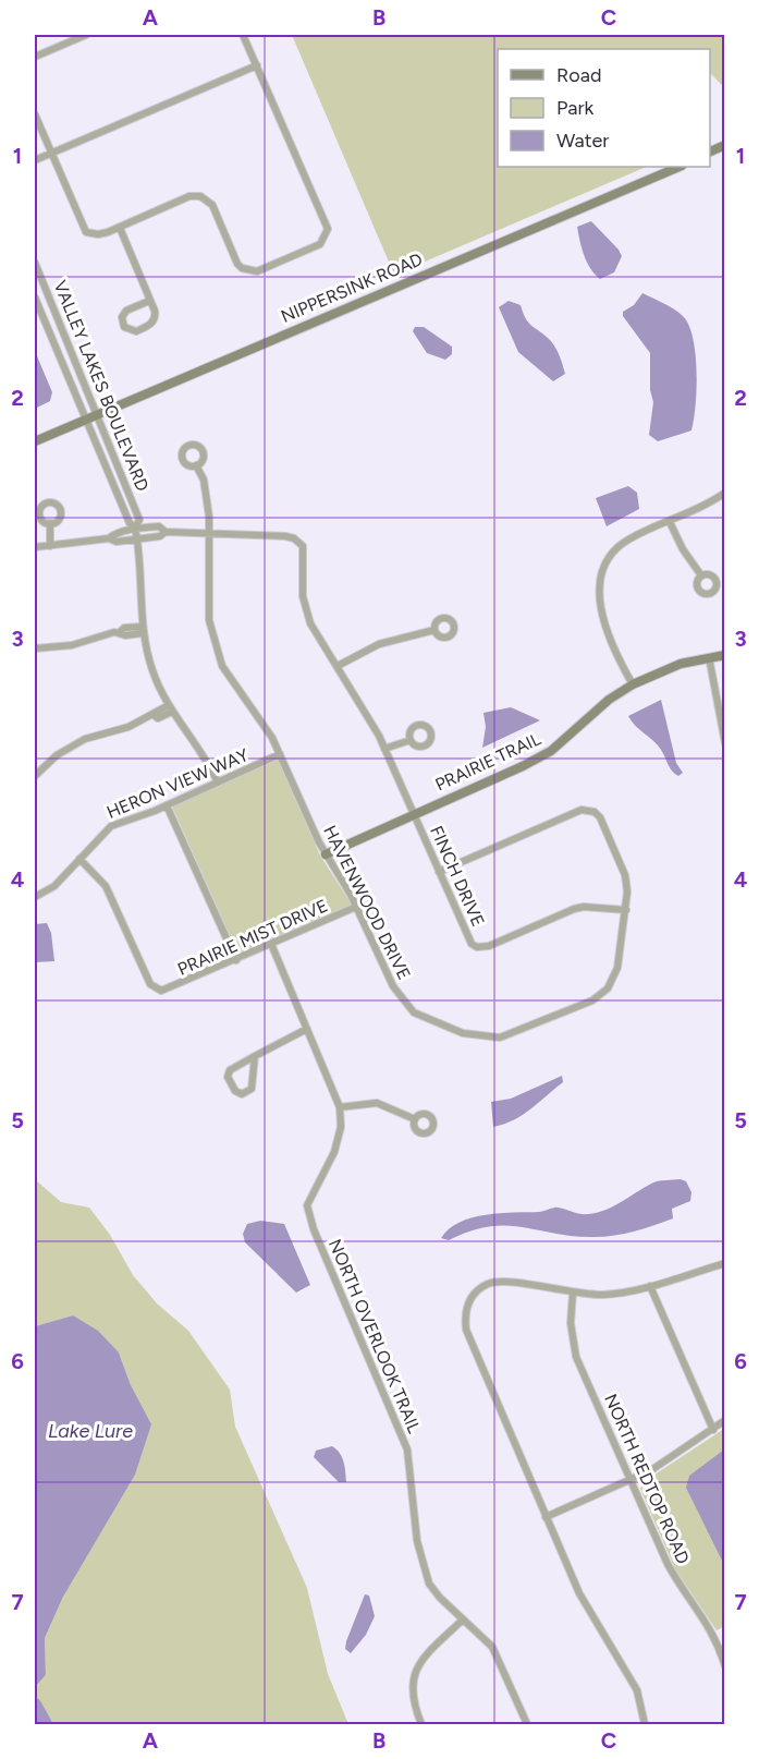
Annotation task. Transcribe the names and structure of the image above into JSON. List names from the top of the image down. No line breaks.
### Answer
{"streets":{"street":["NIPPERSINK ROAD","VALLEY LAKES BOULEVARD","PRAIRIE TRAIL","HERON VIEW WAY","FINCH DRIVE","HAVENWOOD DRIVE","PRAIRIE MIST DRIVE","NORTH OVERLOOK TRAIL","NORTH REDTOP ROAD"]},"crossings":[["NIPPERSINK ROAD","VALLEY LAKES BOULEVARD"],["VALLEY LAKES BOULEVARD","HERON VIEW WAY"],["PRAIRIE TRAIL","FINCH DRIVE"],["PRAIRIE TRAIL","HAVENWOOD DRIVE"],["HERON VIEW WAY","HAVENWOOD DRIVE"],["HERON VIEW WAY","PRAIRIE MIST DRIVE"],["FINCH DRIVE","HAVENWOOD DRIVE"],["HAVENWOOD DRIVE","PRAIRIE MIST DRIVE"],["PRAIRIE MIST DRIVE","NORTH OVERLOOK TRAIL"]],"water":["Lake Lure"],"legend":["Road","Park","Water"],"grid":{"columns":["A","B","C"],"rows":["1","2","3","4","5","6","7"]}}
